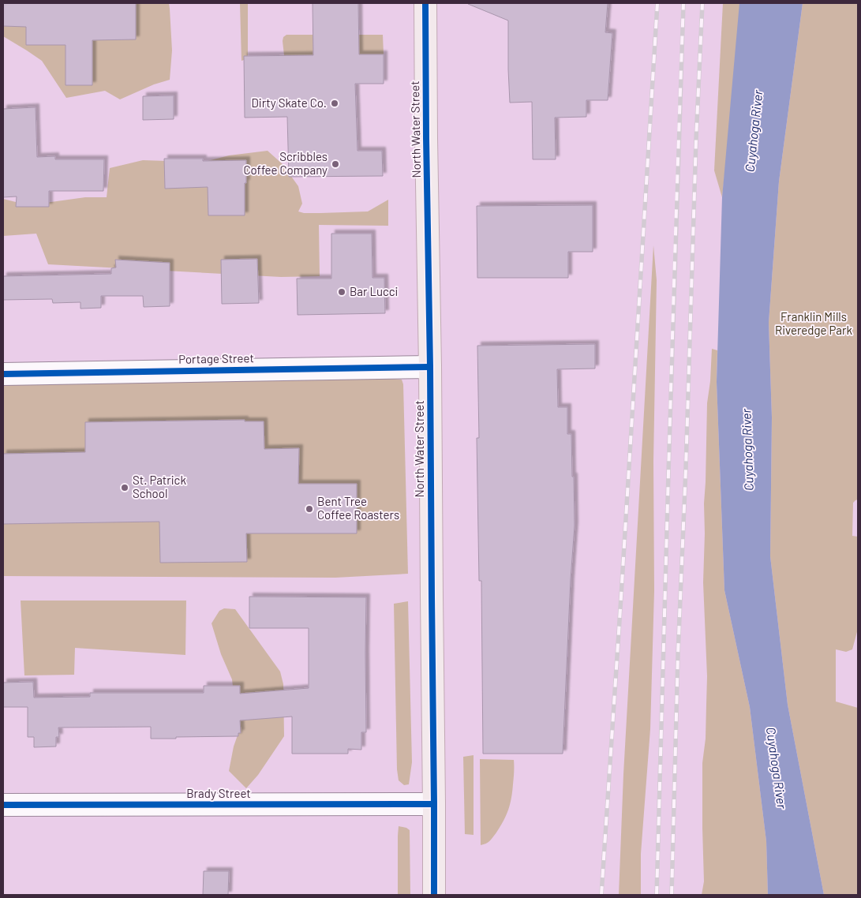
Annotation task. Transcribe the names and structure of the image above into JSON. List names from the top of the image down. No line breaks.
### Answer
{"streets":{"main road":["North Water Street"],"street":["Portage Street","Brady Street"]},"crossings":[["North Water Street","Portage Street"],["North Water Street","Brady Street"]],"water":["Cuyahoga River"],"parks":["Franklin Mills Riveredge Park"],"places":["Dirty Skate Co.","Scribbles Coffee Company","Bar Lucci","St. Patrick School","Bent Tree Coffee Roasters"]}
